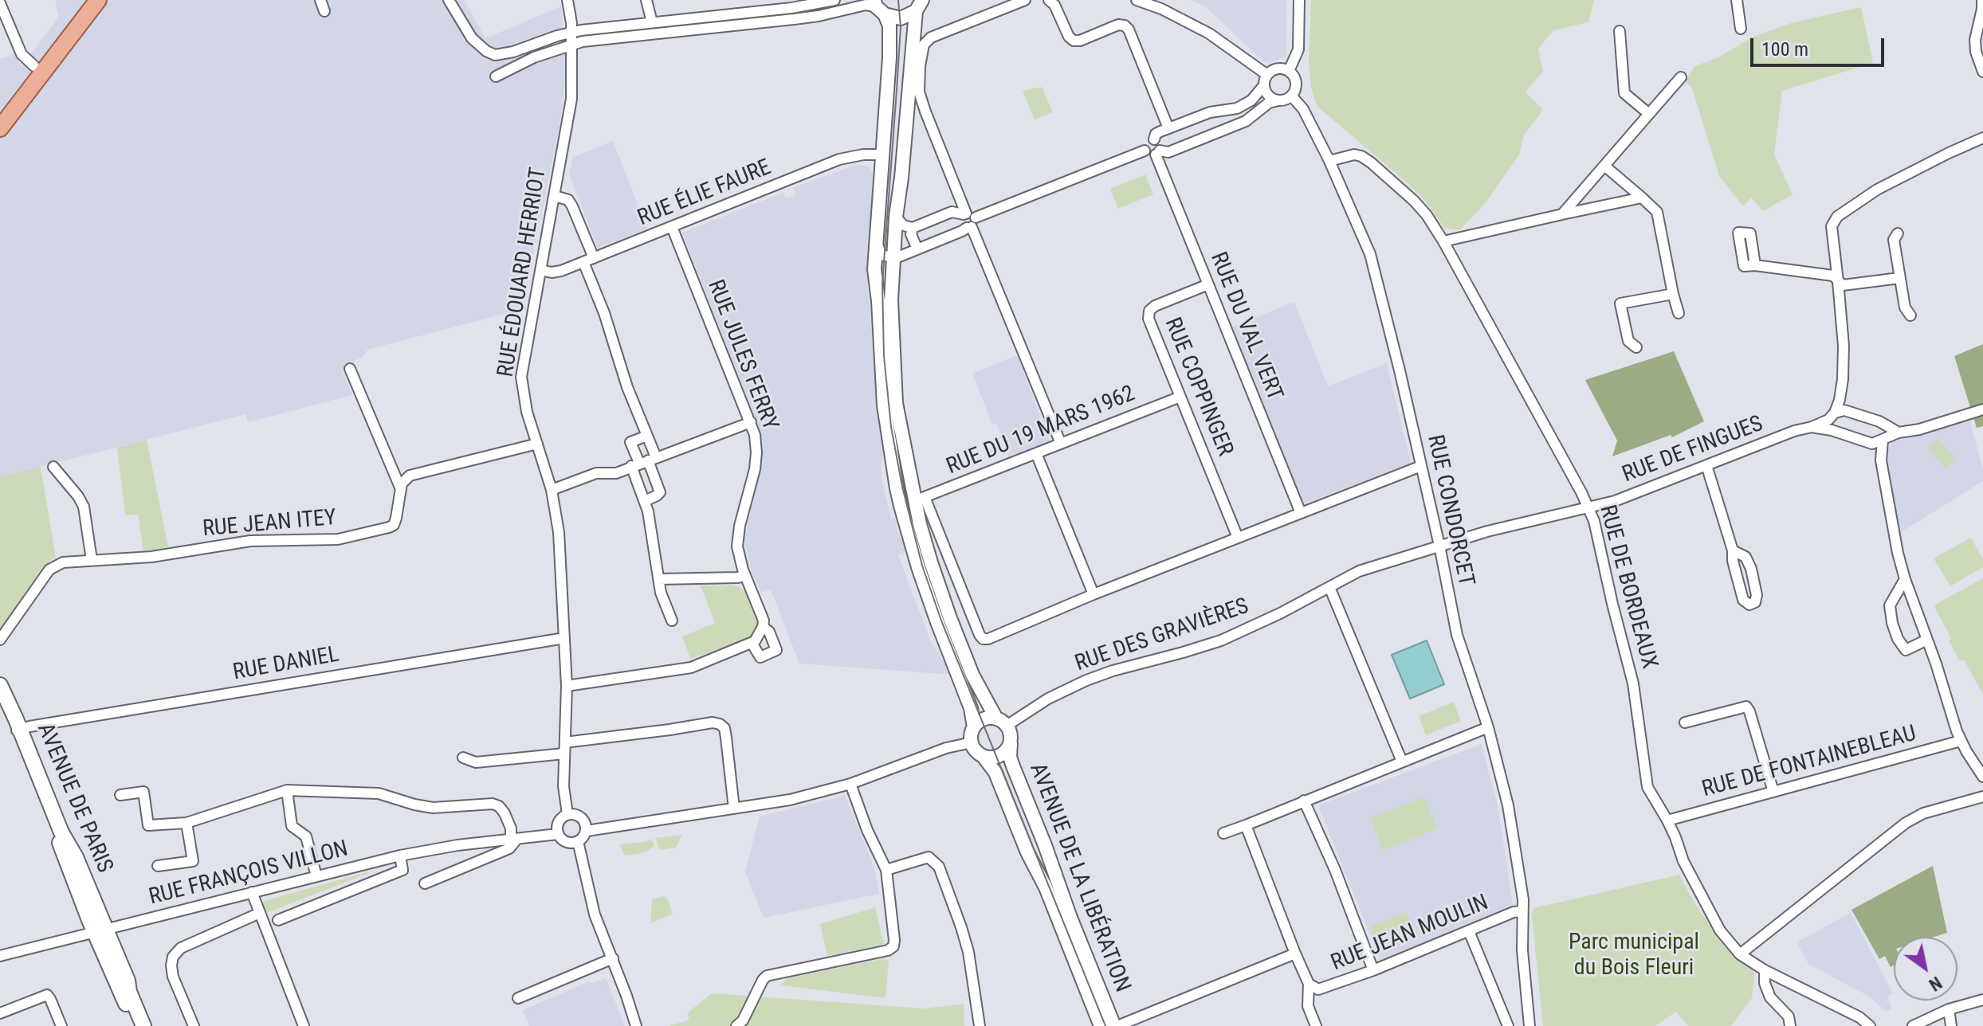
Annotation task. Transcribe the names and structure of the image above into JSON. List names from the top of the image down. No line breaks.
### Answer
{"streets":{"main road":["AVENUE DE PARIS"],"street":["RUE ÉLIE FAURE","RUE ÉDOUARD HERRIOT","RUE DU VAL VERT","RUE JULES FERRY","RUE COPPINGER","RUE DU 19 MARS 1962","RUE DE FINGUES","RUE CONDORCET","RUE JEAN ITEY","RUE DE BORDEAUX","RUE DES GRAVIÈRES","RUE DANIEL","RUE DE FONTAINEBLEAU","RUE FRANÇOIS VILLON","AVENUE DE LA LIBÉRATION","RUE JEAN MOULIN"]},"crossings":[["RUE ÉLIE FAURE","RUE ÉDOUARD HERRIOT"],["RUE ÉLIE FAURE","RUE JULES FERRY"],["RUE ÉDOUARD HERRIOT","RUE DANIEL"],["RUE ÉDOUARD HERRIOT","RUE FRANÇOIS VILLON"],["RUE DU VAL VERT","RUE COPPINGER"],["RUE COPPINGER","RUE DU 19 MARS 1962"],["RUE DE FINGUES","RUE CONDORCET"],["RUE DE FINGUES","RUE DE BORDEAUX"],["RUE DE FINGUES","RUE DES GRAVIÈRES"],["RUE CONDORCET","RUE DE BORDEAUX"],["RUE CONDORCET","RUE DES GRAVIÈRES"],["RUE CONDORCET","RUE JEAN MOULIN"],["RUE DE BORDEAUX","RUE DE FONTAINEBLEAU"],["RUE DES GRAVIÈRES","AVENUE DE LA LIBÉRATION"],["RUE DANIEL","AVENUE DE PARIS"],["AVENUE DE PARIS","RUE FRANÇOIS VILLON"],["AVENUE DE LA LIBÉRATION","RUE JEAN MOULIN"]],"parks":["Parc municipal du Bois Fleuri"],"scale_bar":"100 m","north":"bottom right"}
